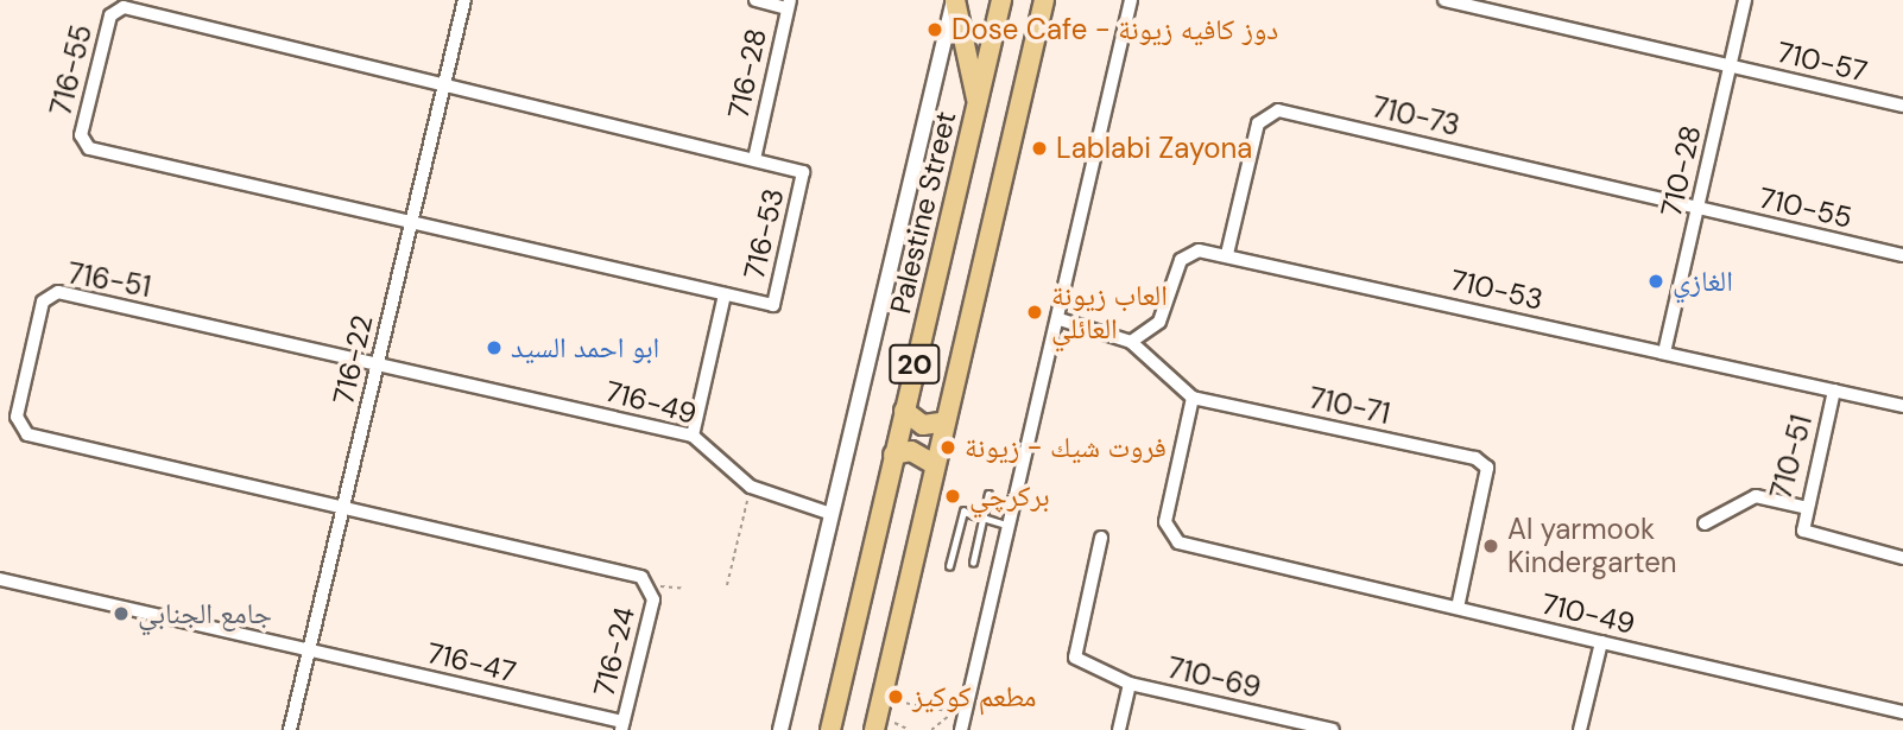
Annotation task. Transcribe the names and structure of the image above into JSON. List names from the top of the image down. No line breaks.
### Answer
{"streets":{"main road":["Palestine Street","20"],"street":["710-57","716-55","716-28","710-73","710-28","710-55","716-53","716-51","710-53","716-22","716-49","710-71","710-51","710-49","716-24","716-47","710-69"]},"crossings":[["710-57","710-28"],["716-55","716-53"],["716-55","716-22"],["716-28","716-53"],["710-73","710-28"],["710-73","710-55"],["710-73","710-53"],["710-28","710-55"],["710-28","710-53"],["716-53","716-22"],["716-51","716-22"],["716-51","716-49"],["710-53","710-51"],["716-22","716-49"],["716-22","716-47"],["710-71","710-49"],["716-24","716-47"]],"places":["Dose Cafe - دوز كافيه زيونة","Lablabi Zayona","الغازي","العاب زيونة العائلي","ابو احمد السيد","فروت شيك - زيونة","بركرچي","Al yarmook Kindergarten","جامع الجنابي","مطعم كوكيز"]}
